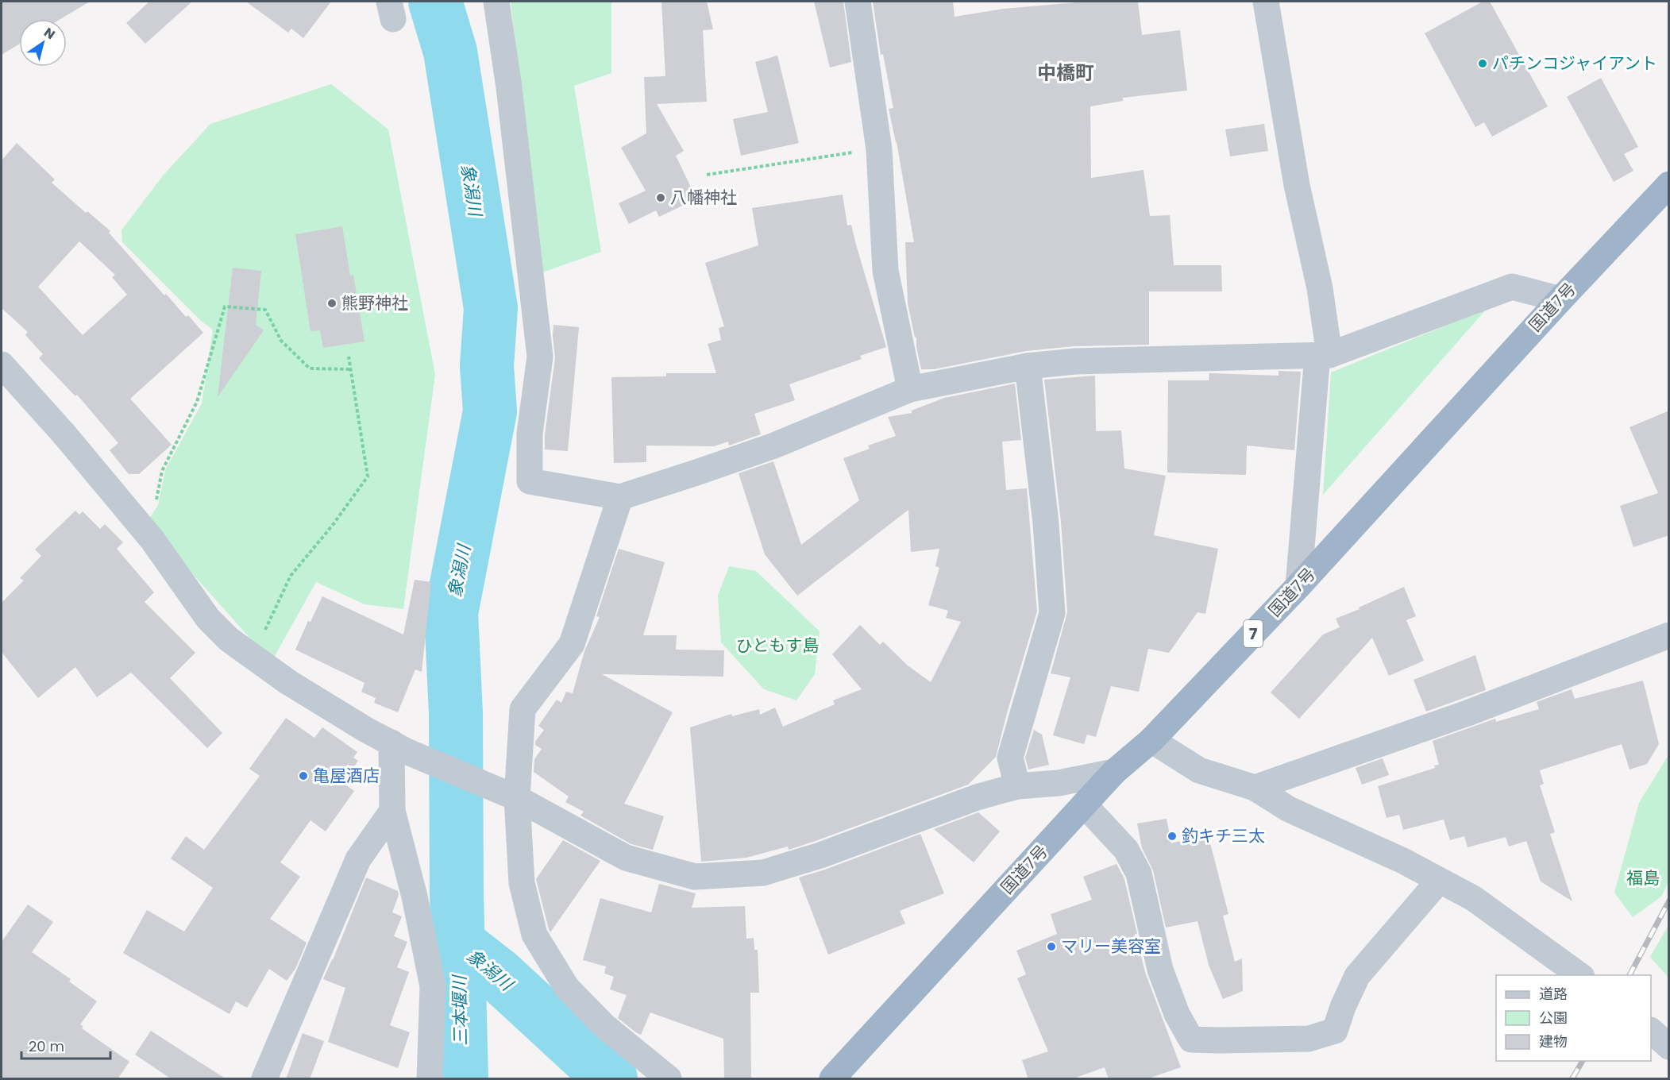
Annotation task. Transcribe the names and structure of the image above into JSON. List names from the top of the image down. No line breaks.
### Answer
{"streets":{"highway":["国道7号","7"]},"districts":["中橋町"],"water":["象潟川","三本堰川"],"parks":["ひともす島","福島"],"places":["パチンコジャイアント","八幡神社","熊野神社","亀屋酒店","釣キチ三太","マリー美容室"],"legend":["道路","公園","建物"],"scale_bar":"20 m","north":"top right"}
